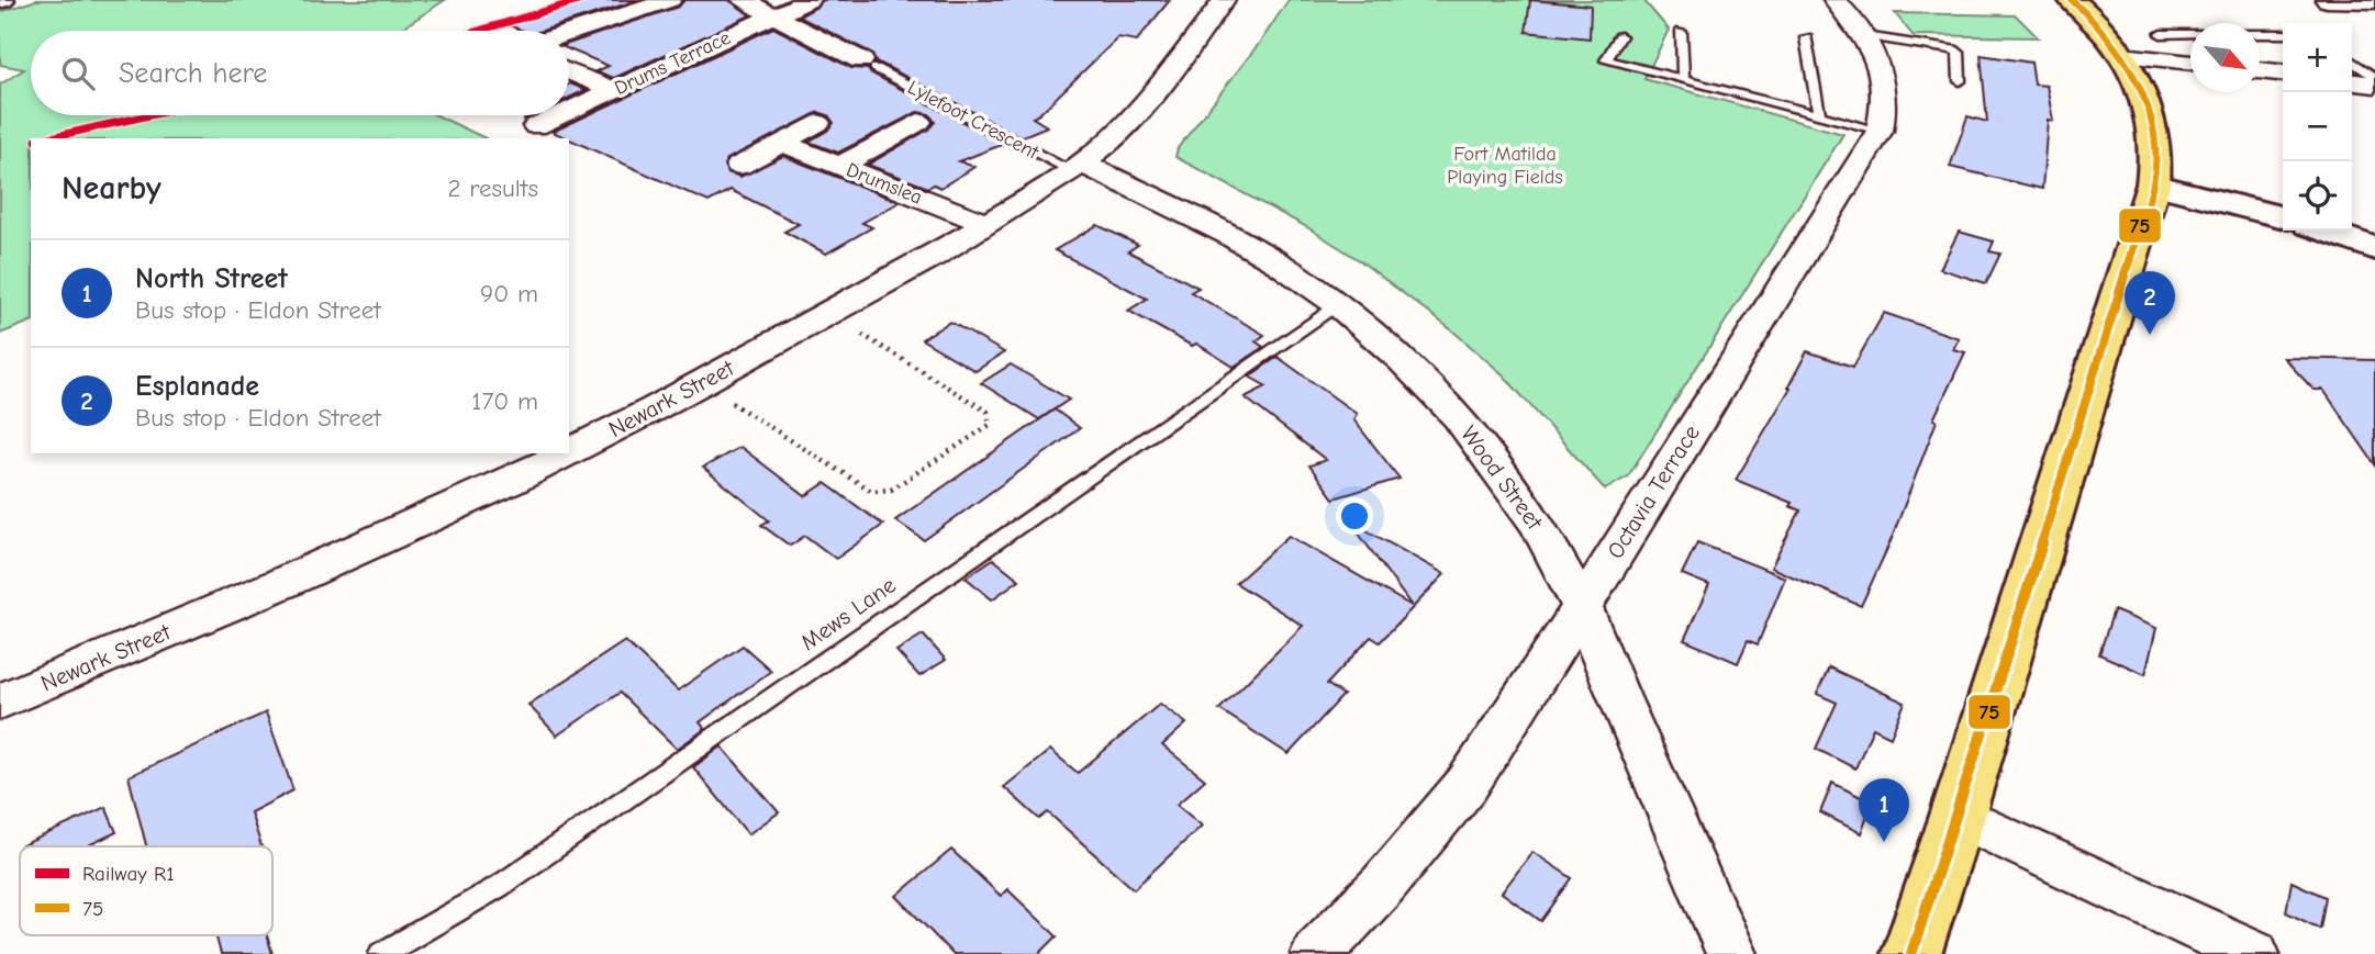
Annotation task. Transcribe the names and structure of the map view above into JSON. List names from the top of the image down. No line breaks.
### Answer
{"streets":{"street":["Drums Terrace","Lylefoot Crescent","Drumslea","Newark Street","Wood Street","Octavia Terrace"],"lane":["Mews Lane"]},"crossings":[["Drums Terrace","Lylefoot Crescent"],["Lylefoot Crescent","Newark Street"],["Lylefoot Crescent","Wood Street"],["Drumslea","Newark Street"],["Newark Street","Wood Street"],["Wood Street","Octavia Terrace"],["Wood Street","Mews Lane"]],"parks":["Fort Matilda Playing Fields"],"lines":["rail line R1","transit line 75"],"legend":["Railway R1","75"],"north":"bottom right","page":{"map_buttons":["+","−"],"search":"Search here","heading":["Nearby","2 results"],"list":[{"mark":"1","name":"North Street","note":"Bus stop · Eldon Street","value":"90 m"},{"mark":"2","name":"Esplanade","note":"Bus stop · Eldon Street","value":"170 m"}],"pins":["2","1"]}}
